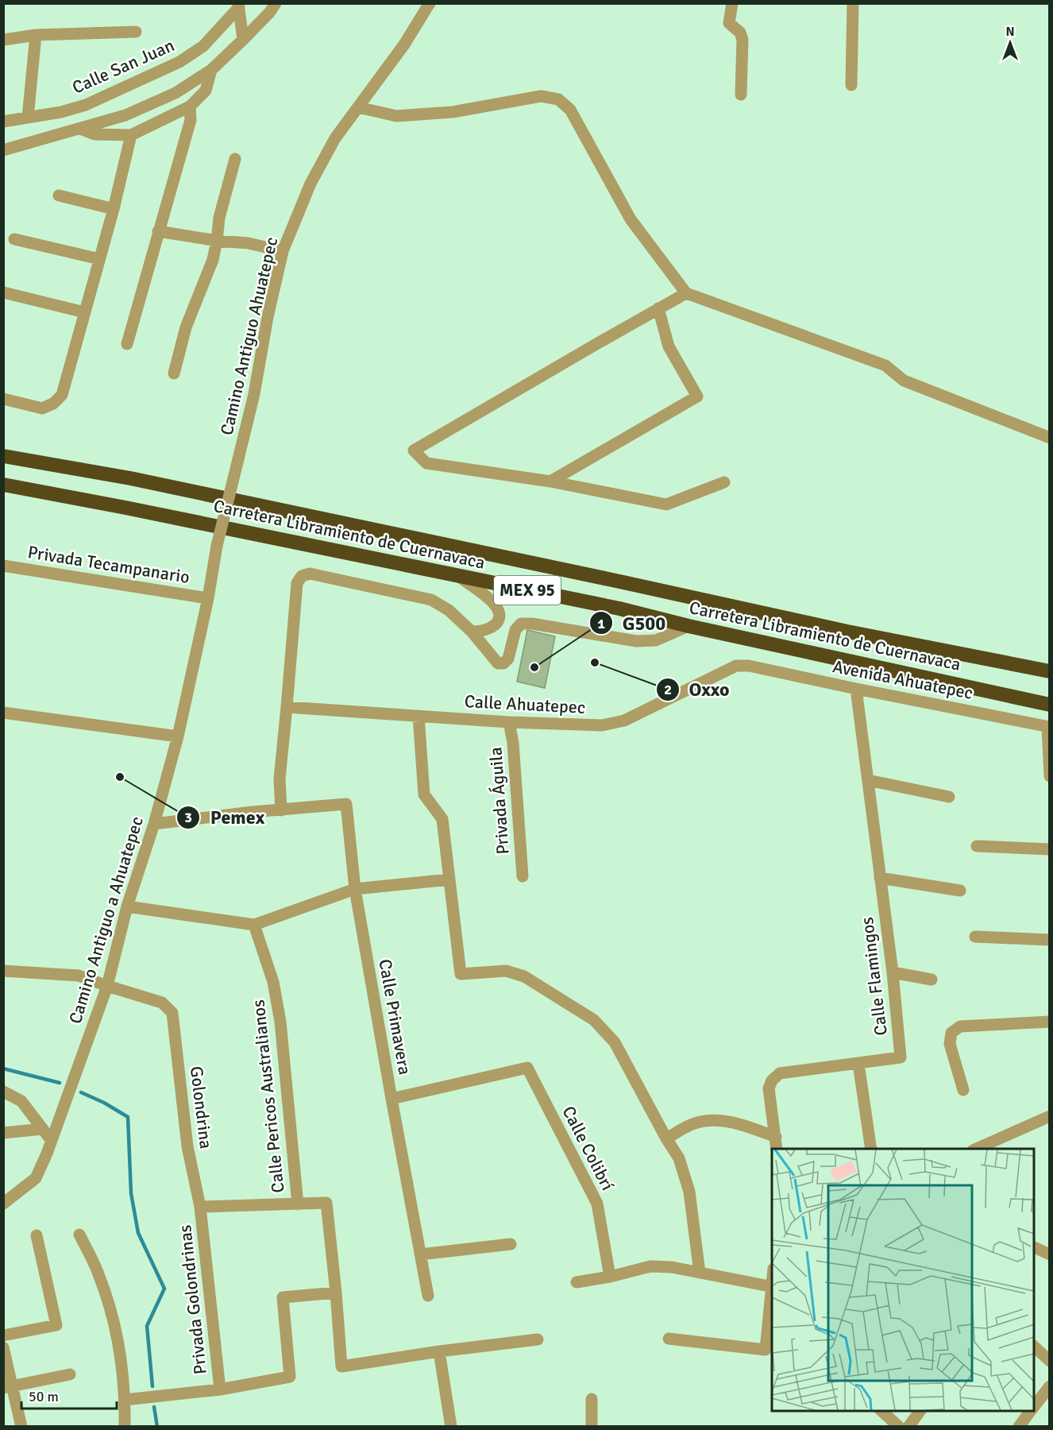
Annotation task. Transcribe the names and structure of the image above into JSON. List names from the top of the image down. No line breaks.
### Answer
{"streets":{"highway":["Carretera Libramiento de Cuernavaca","MEX 95"],"street":["Calle San Juan","Camino Antiguo Ahuatepec","Privada Tecampanario","Avenida Ahuatepec","Calle Ahuatepec","Privada Águila","Camino Antiguo a Ahuatepec","Calle Flamingos","Calle Primavera","Calle Pericos Australianos","Golondrina","Calle Colibrí","Privada Golondrinas"]},"crossings":[["Camino Antiguo Ahuatepec","Camino Antiguo a Ahuatepec"],["Privada Tecampanario","Camino Antiguo a Ahuatepec"],["Avenida Ahuatepec","Calle Ahuatepec"],["Avenida Ahuatepec","Calle Flamingos"],["Calle Ahuatepec","Privada Águila"],["Camino Antiguo a Ahuatepec","Golondrina"],["Calle Primavera","Calle Colibrí"],["Golondrina","Privada Golondrinas"]],"places":["Oxxo","G500","Pemex"],"scale_bar":"50 m","north":"top"}
